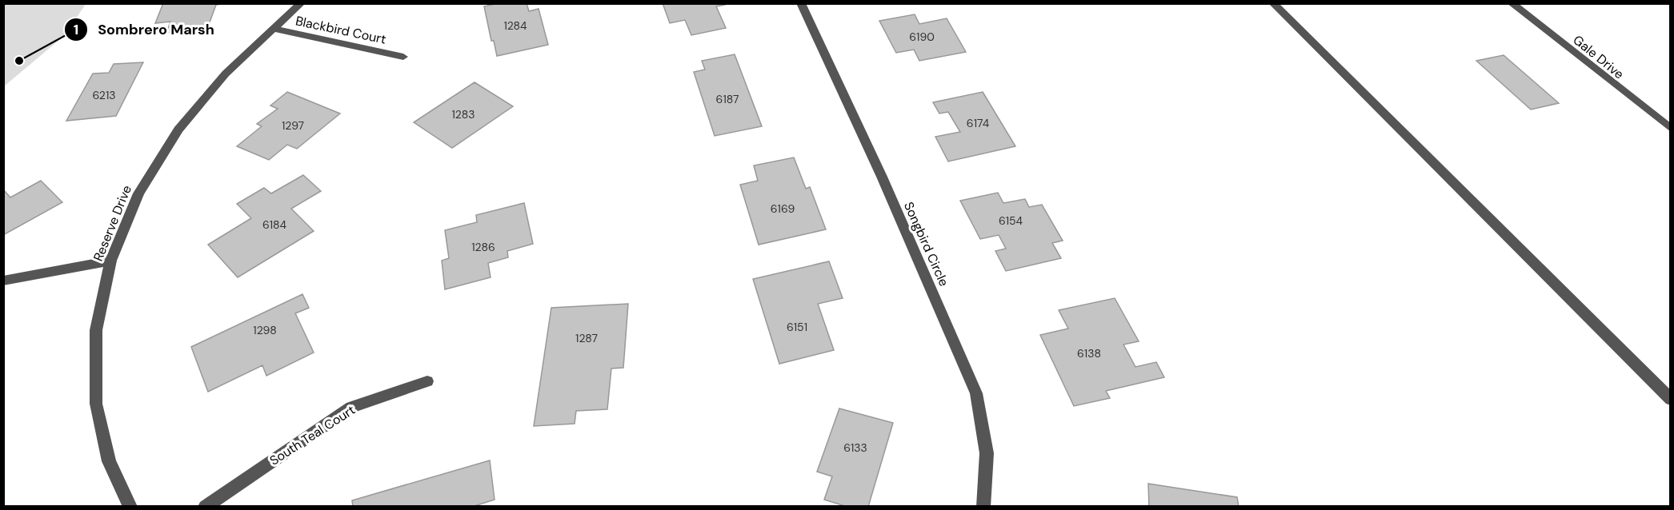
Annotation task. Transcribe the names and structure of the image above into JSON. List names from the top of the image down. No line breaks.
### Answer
{"streets":{"street":["Blackbird Court","Gale Drive","Reserve Drive","Songbird Circle","South Teal Court"]},"crossings":[["Blackbird Court","Reserve Drive"]],"places":["Sombrero Marsh"],"house_numbers":["1284","6190","6213","6187","1283","6174","1297","6169","6154","6184","1286","6151","1298","1287","6138","6133"]}
